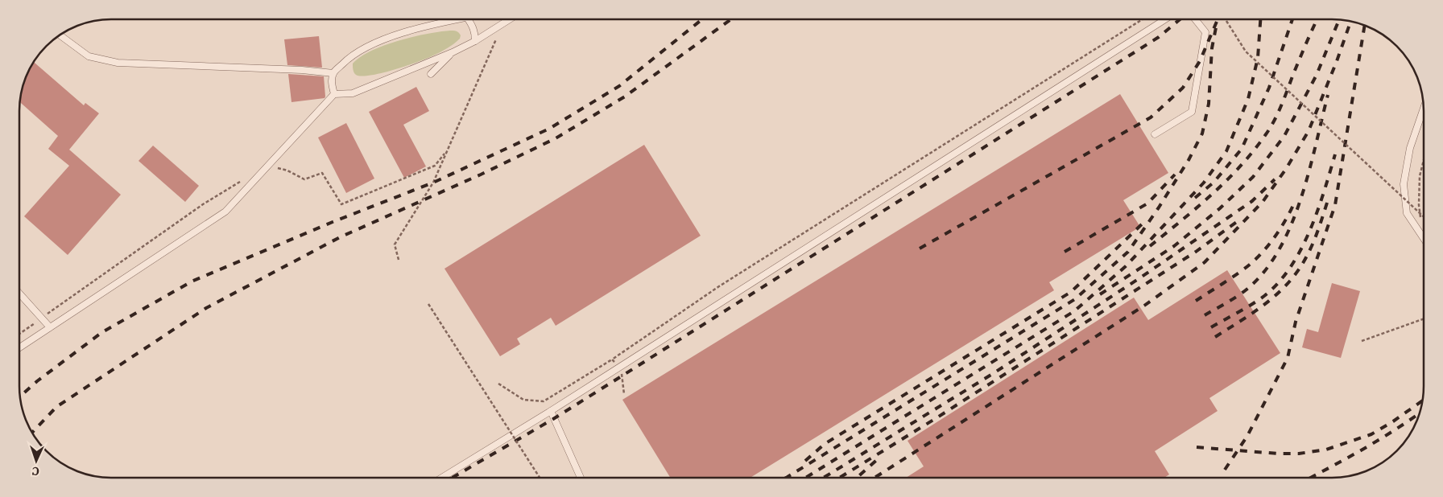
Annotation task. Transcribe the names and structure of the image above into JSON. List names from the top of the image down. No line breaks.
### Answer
{"north":"bottom"}
